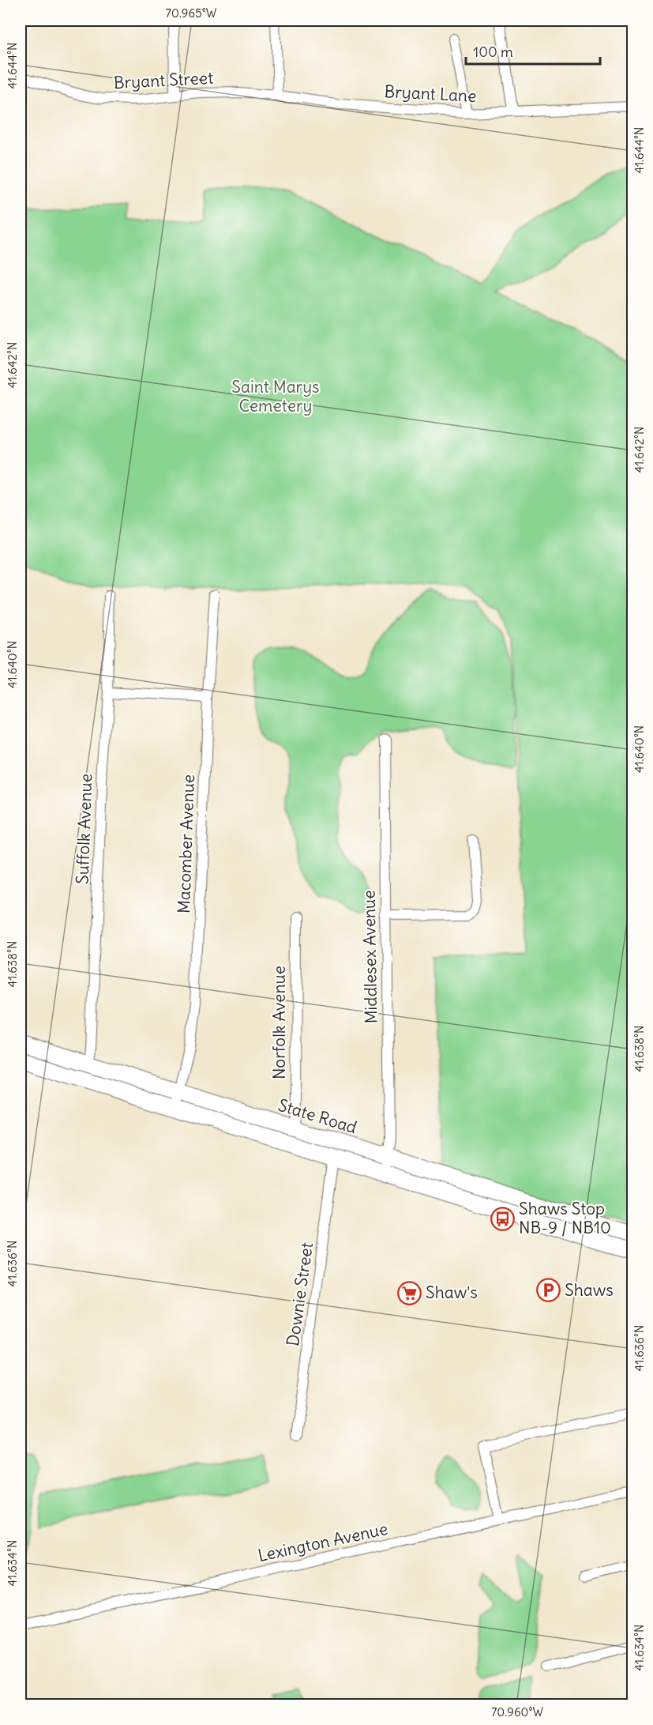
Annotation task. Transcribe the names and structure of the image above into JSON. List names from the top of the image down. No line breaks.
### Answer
{"streets":{"main road":["State Road"],"street":["Bryant Street","Bryant Lane","Suffolk Avenue","Macomber Avenue","Middlesex Avenue","Norfolk Avenue","Downie Street","Lexington Avenue"]},"crossings":[["Bryant Street","Bryant Lane"],["Suffolk Avenue","State Road"],["Macomber Avenue","State Road"],["Middlesex Avenue","State Road"],["Norfolk Avenue","State Road"],["State Road","Downie Street"]],"parks":["Saint Marys Cemetery"],"places":{"bus stop":["Shaws Stop NB-9 / NB10"],"parking":["Shaws"],"supermarket":["Shaw's"]},"scale_bar":"100 m","coordinates":["70.965°W","41.644°N","41.642°N","41.640°N","41.638°N","41.636°N","41.634°N","70.960°W"]}
